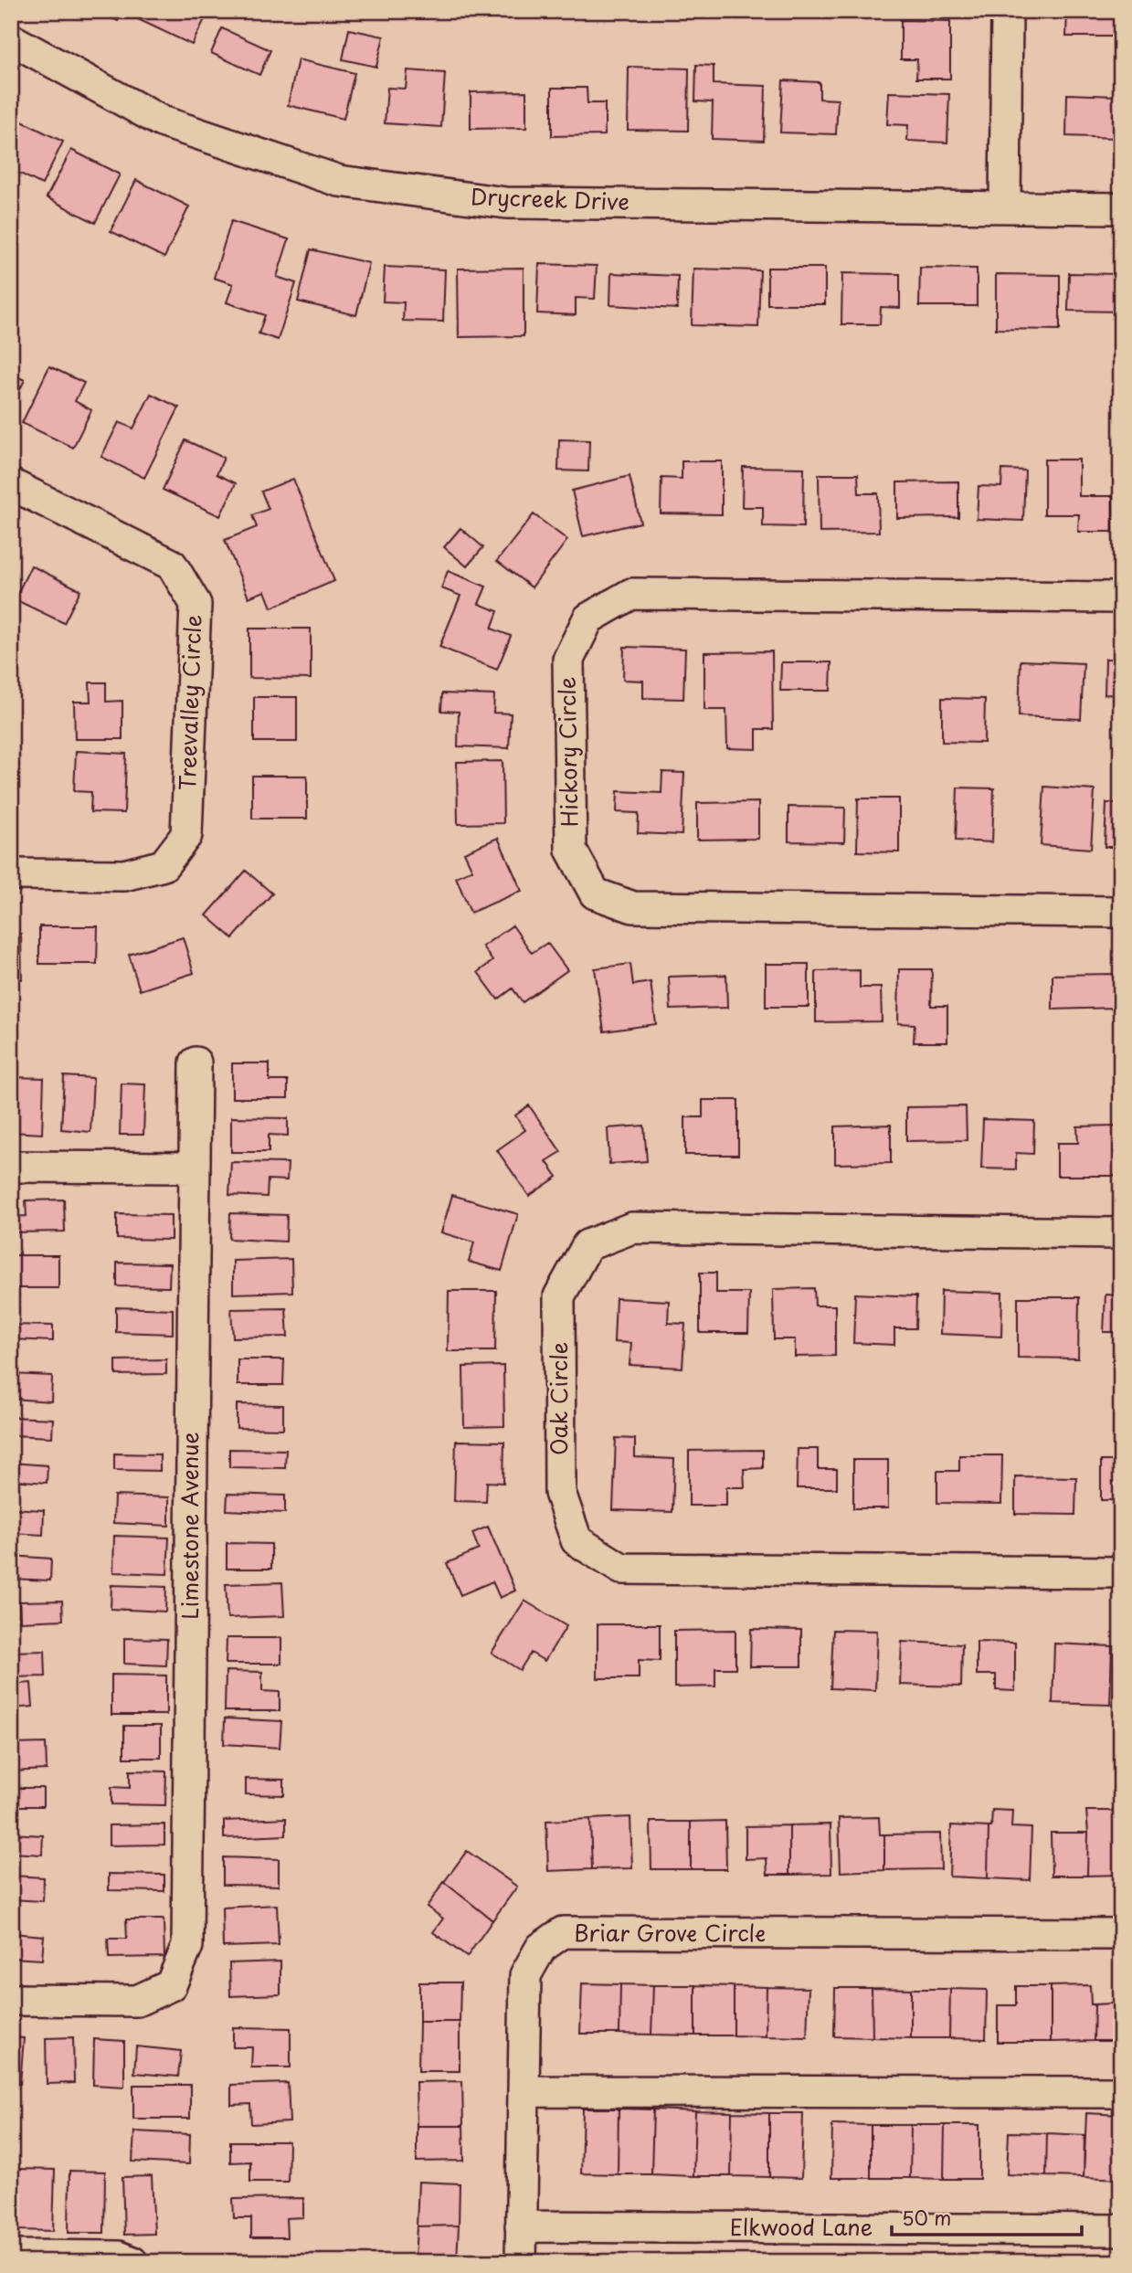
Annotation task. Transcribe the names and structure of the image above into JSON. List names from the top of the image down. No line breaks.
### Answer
{"streets":{"street":["Drycreek Drive","Treevalley Circle","Hickory Circle","Oak Circle","Limestone Avenue","Briar Grove Circle","Elkwood Lane"]},"crossings":[["Briar Grove Circle","Elkwood Lane"]],"scale_bar":"50 m"}
